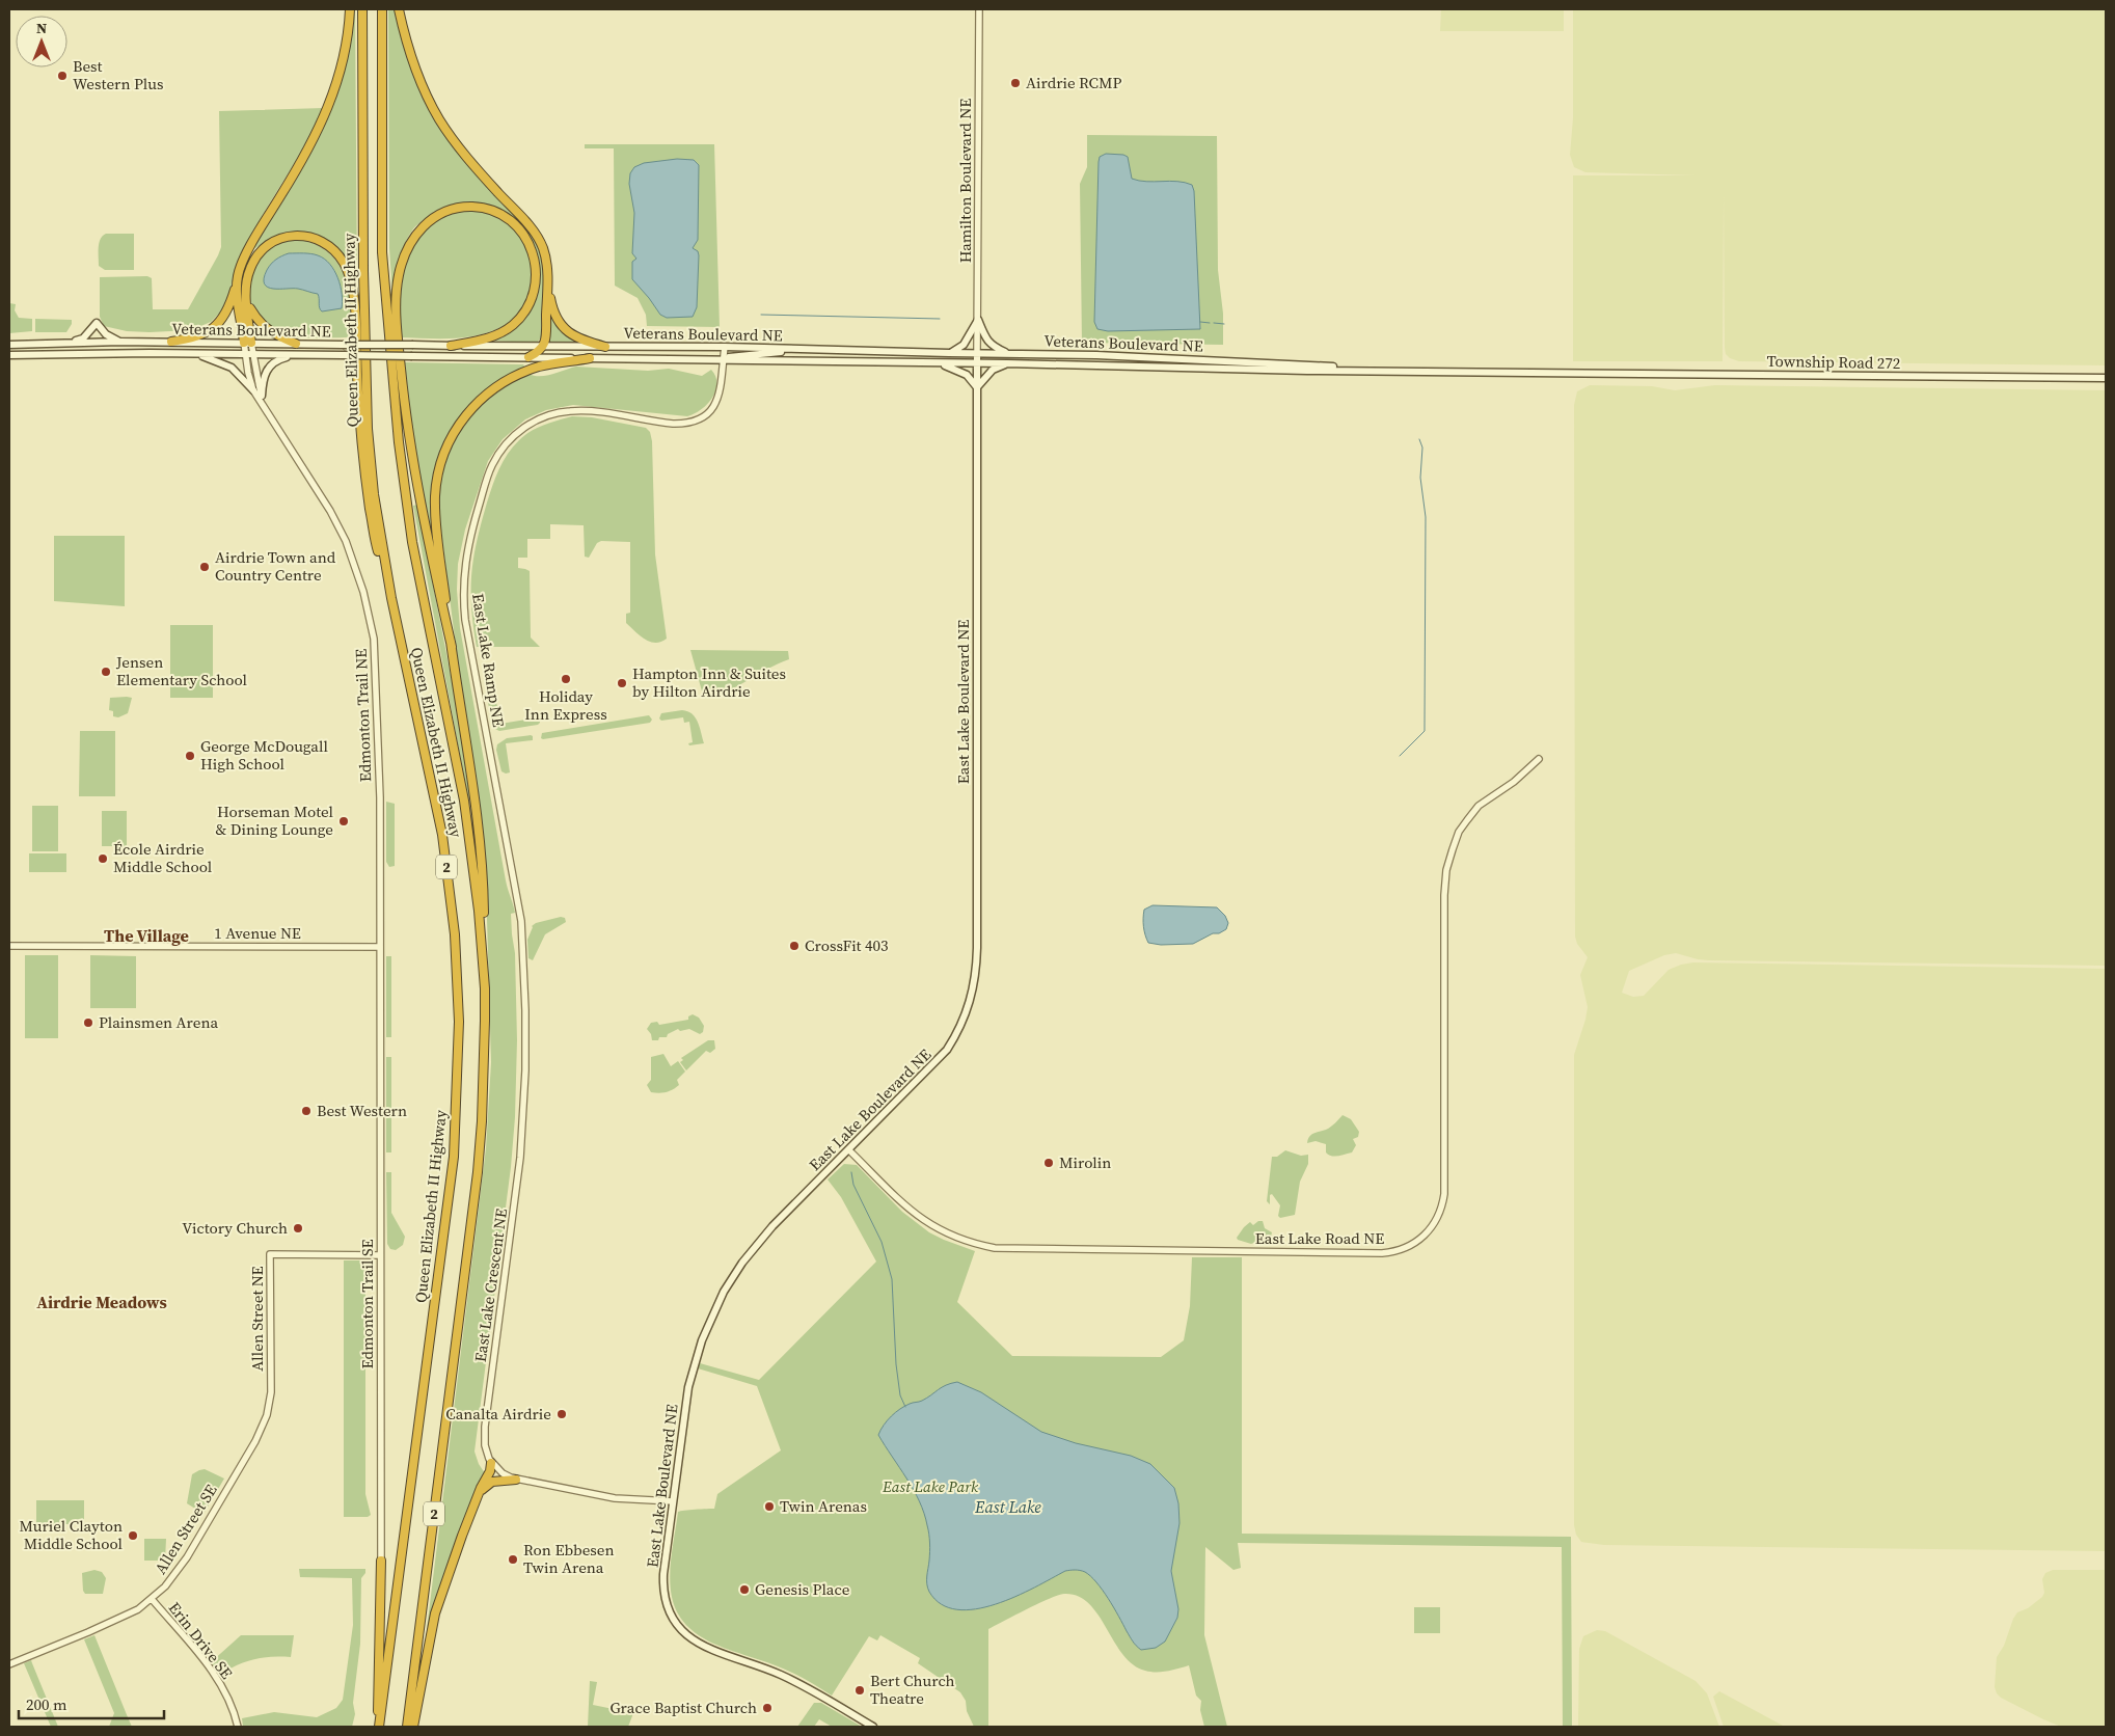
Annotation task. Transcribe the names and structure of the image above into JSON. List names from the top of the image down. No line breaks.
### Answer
{"streets":{"highway":["Queen Elizabeth II Highway","2"],"main road":["Veterans Boulevard NE","Township Road 272","East Lake Boulevard NE"],"street":["Hamilton Boulevard NE","East Lake Ramp NE","Edmonton Trail NE","1 Avenue NE","East Lake Road NE","East Lake Crescent NE","Edmonton Trail SE","Allen Street NE","Allen Street SE","Erin Drive SE"]},"crossings":[["Hamilton Boulevard NE","Veterans Boulevard NE"],["Hamilton Boulevard NE","East Lake Boulevard NE"],["Veterans Boulevard NE","Township Road 272"],["Veterans Boulevard NE","East Lake Ramp NE"],["Veterans Boulevard NE","East Lake Boulevard NE"],["Veterans Boulevard NE","Edmonton Trail NE"],["East Lake Ramp NE","East Lake Crescent NE"],["East Lake Boulevard NE","East Lake Road NE"],["Edmonton Trail NE","1 Avenue NE"],["Edmonton Trail NE","Edmonton Trail SE"],["Edmonton Trail SE","Allen Street NE"],["Allen Street NE","Allen Street SE"],["Allen Street SE","Erin Drive SE"]],"districts":["The Village","Airdrie Meadows"],"water":["East Lake"],"parks":["East Lake Park"],"places":["Best Western Plus","Airdrie RCMP","Airdrie Town and Country Centre","Jensen Elementary School","Holiday Inn Express","Hampton Inn & Suites by Hilton Airdrie","George McDougall High School","Horseman Motel & Dining Lounge","École Airdrie Middle School","CrossFit 403","Plainsmen Arena","Best Western","Mirolin","Victory Church","Canalta Airdrie","Twin Arenas","Muriel Clayton Middle School","Ron Ebbesen Twin Arena","Genesis Place","Bert Church Theatre","Grace Baptist Church"],"scale_bar":"200 m","north":"top"}
